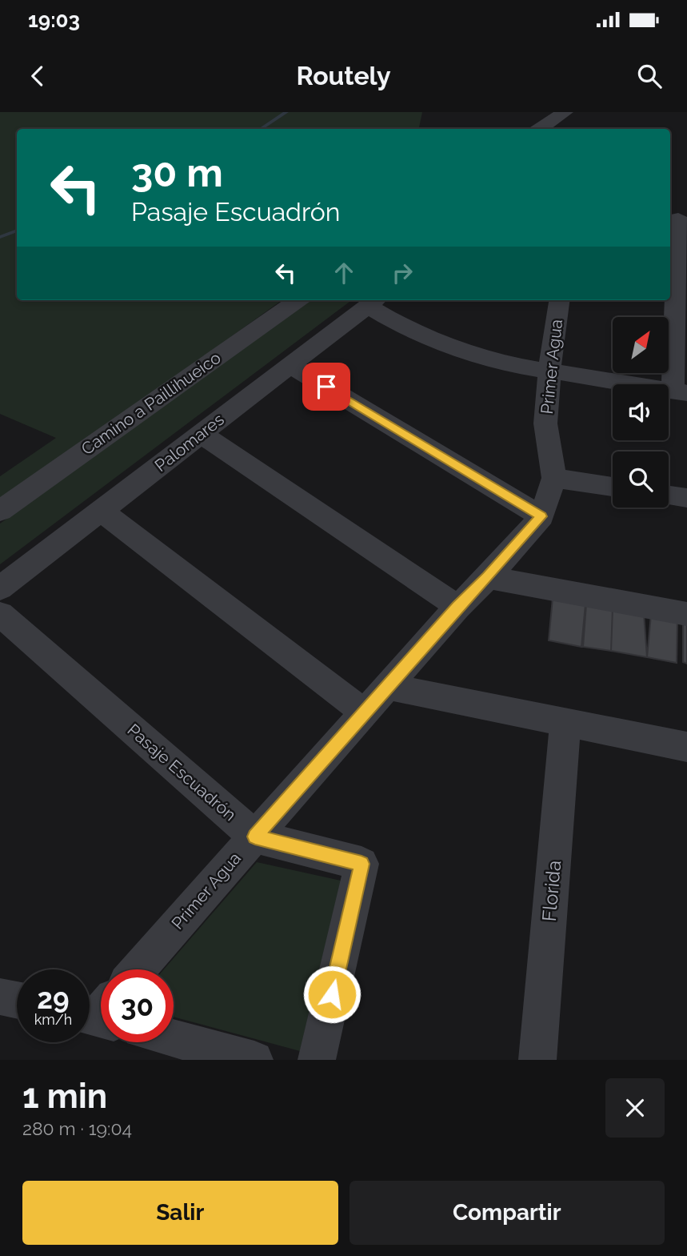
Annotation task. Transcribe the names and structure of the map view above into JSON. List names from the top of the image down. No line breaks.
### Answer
{"streets":{"street":["Primer Agua","Camino a Paillihueico","Palomares","Pasaje Escuadrón","Florida"]},"crossings":[["Primer Agua","Pasaje Escuadrón"]],"north":"top right","page":{"status":"19:03","header":"Routely","turn":["30 m","Pasaje Escuadrón"],"speed":"29 km/h","limit":"30","heading":["1 min","280 m · 19:04"],"buttons":["Salir","Compartir"]}}
